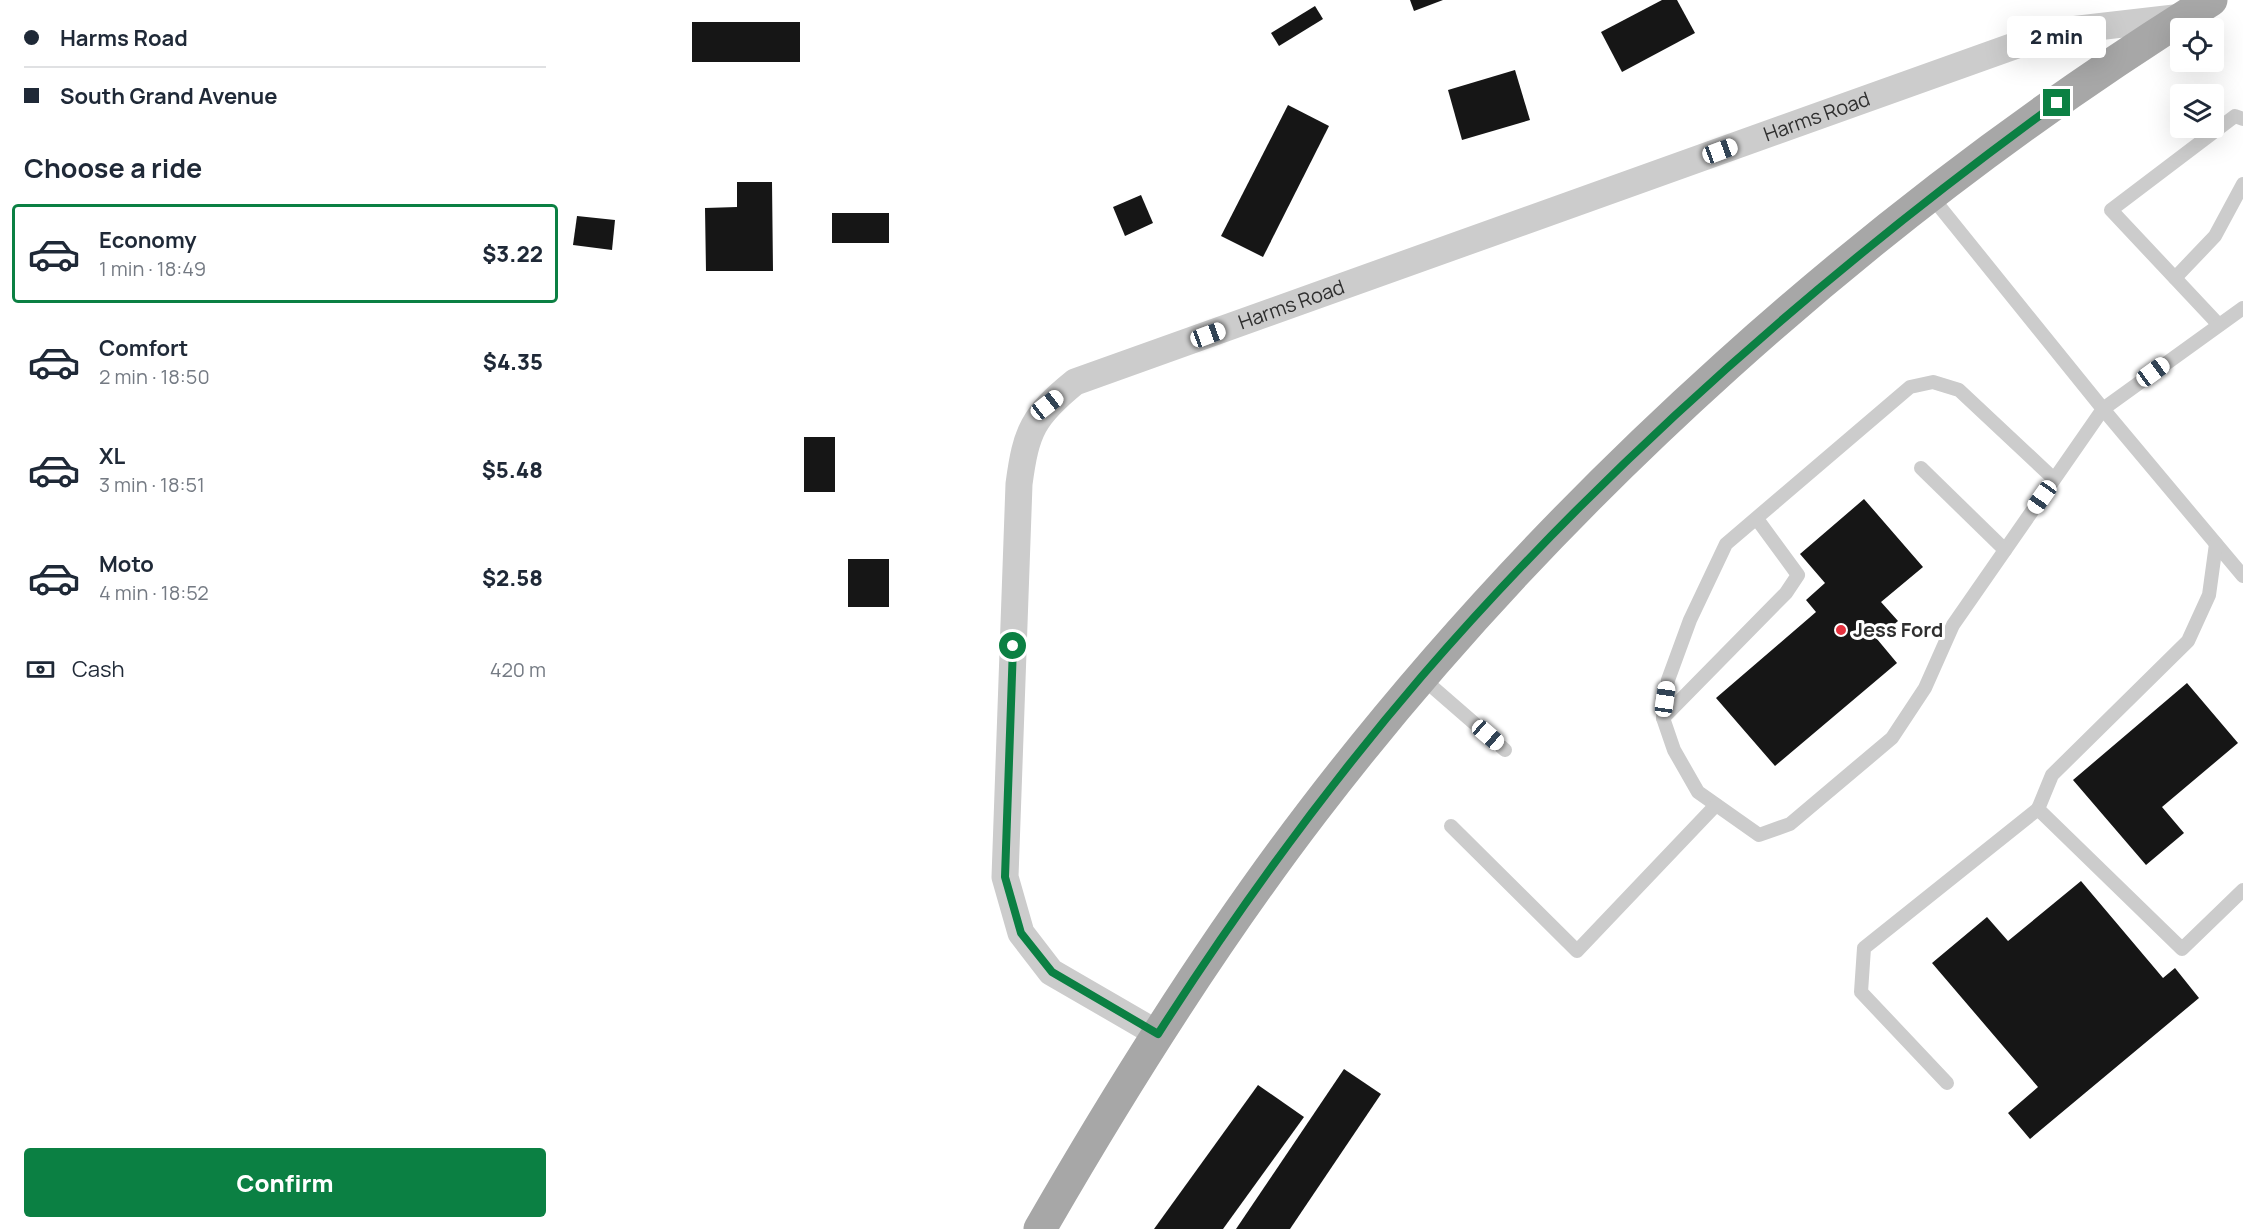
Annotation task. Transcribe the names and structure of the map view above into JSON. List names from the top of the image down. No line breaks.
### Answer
{"streets":{"street":["Harms Road"]},"places":["Jess Ford"],"page":{"banner":["Harms Road","South Grand Avenue"],"bubble":"2 min","heading":"Choose a ride","list":[{"name":"Economy","note":"1 min · 18:49","value":"$3.22"},{"name":"Comfort","note":"2 min · 18:50","value":"$4.35"},{"name":"XL","note":"3 min · 18:51","value":"$5.48"},{"name":"Moto","note":"4 min · 18:52","value":"$2.58"}],"pay":["Cash","420 m"],"buttons":"Confirm"}}
